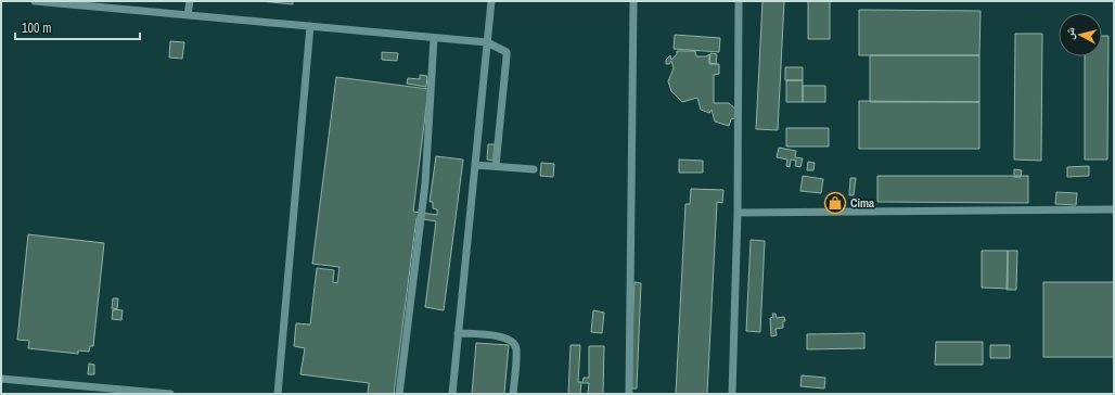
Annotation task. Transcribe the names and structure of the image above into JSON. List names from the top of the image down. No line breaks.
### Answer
{"places":{"shop":["Cima"]},"scale_bar":"100 m","north":"left"}
